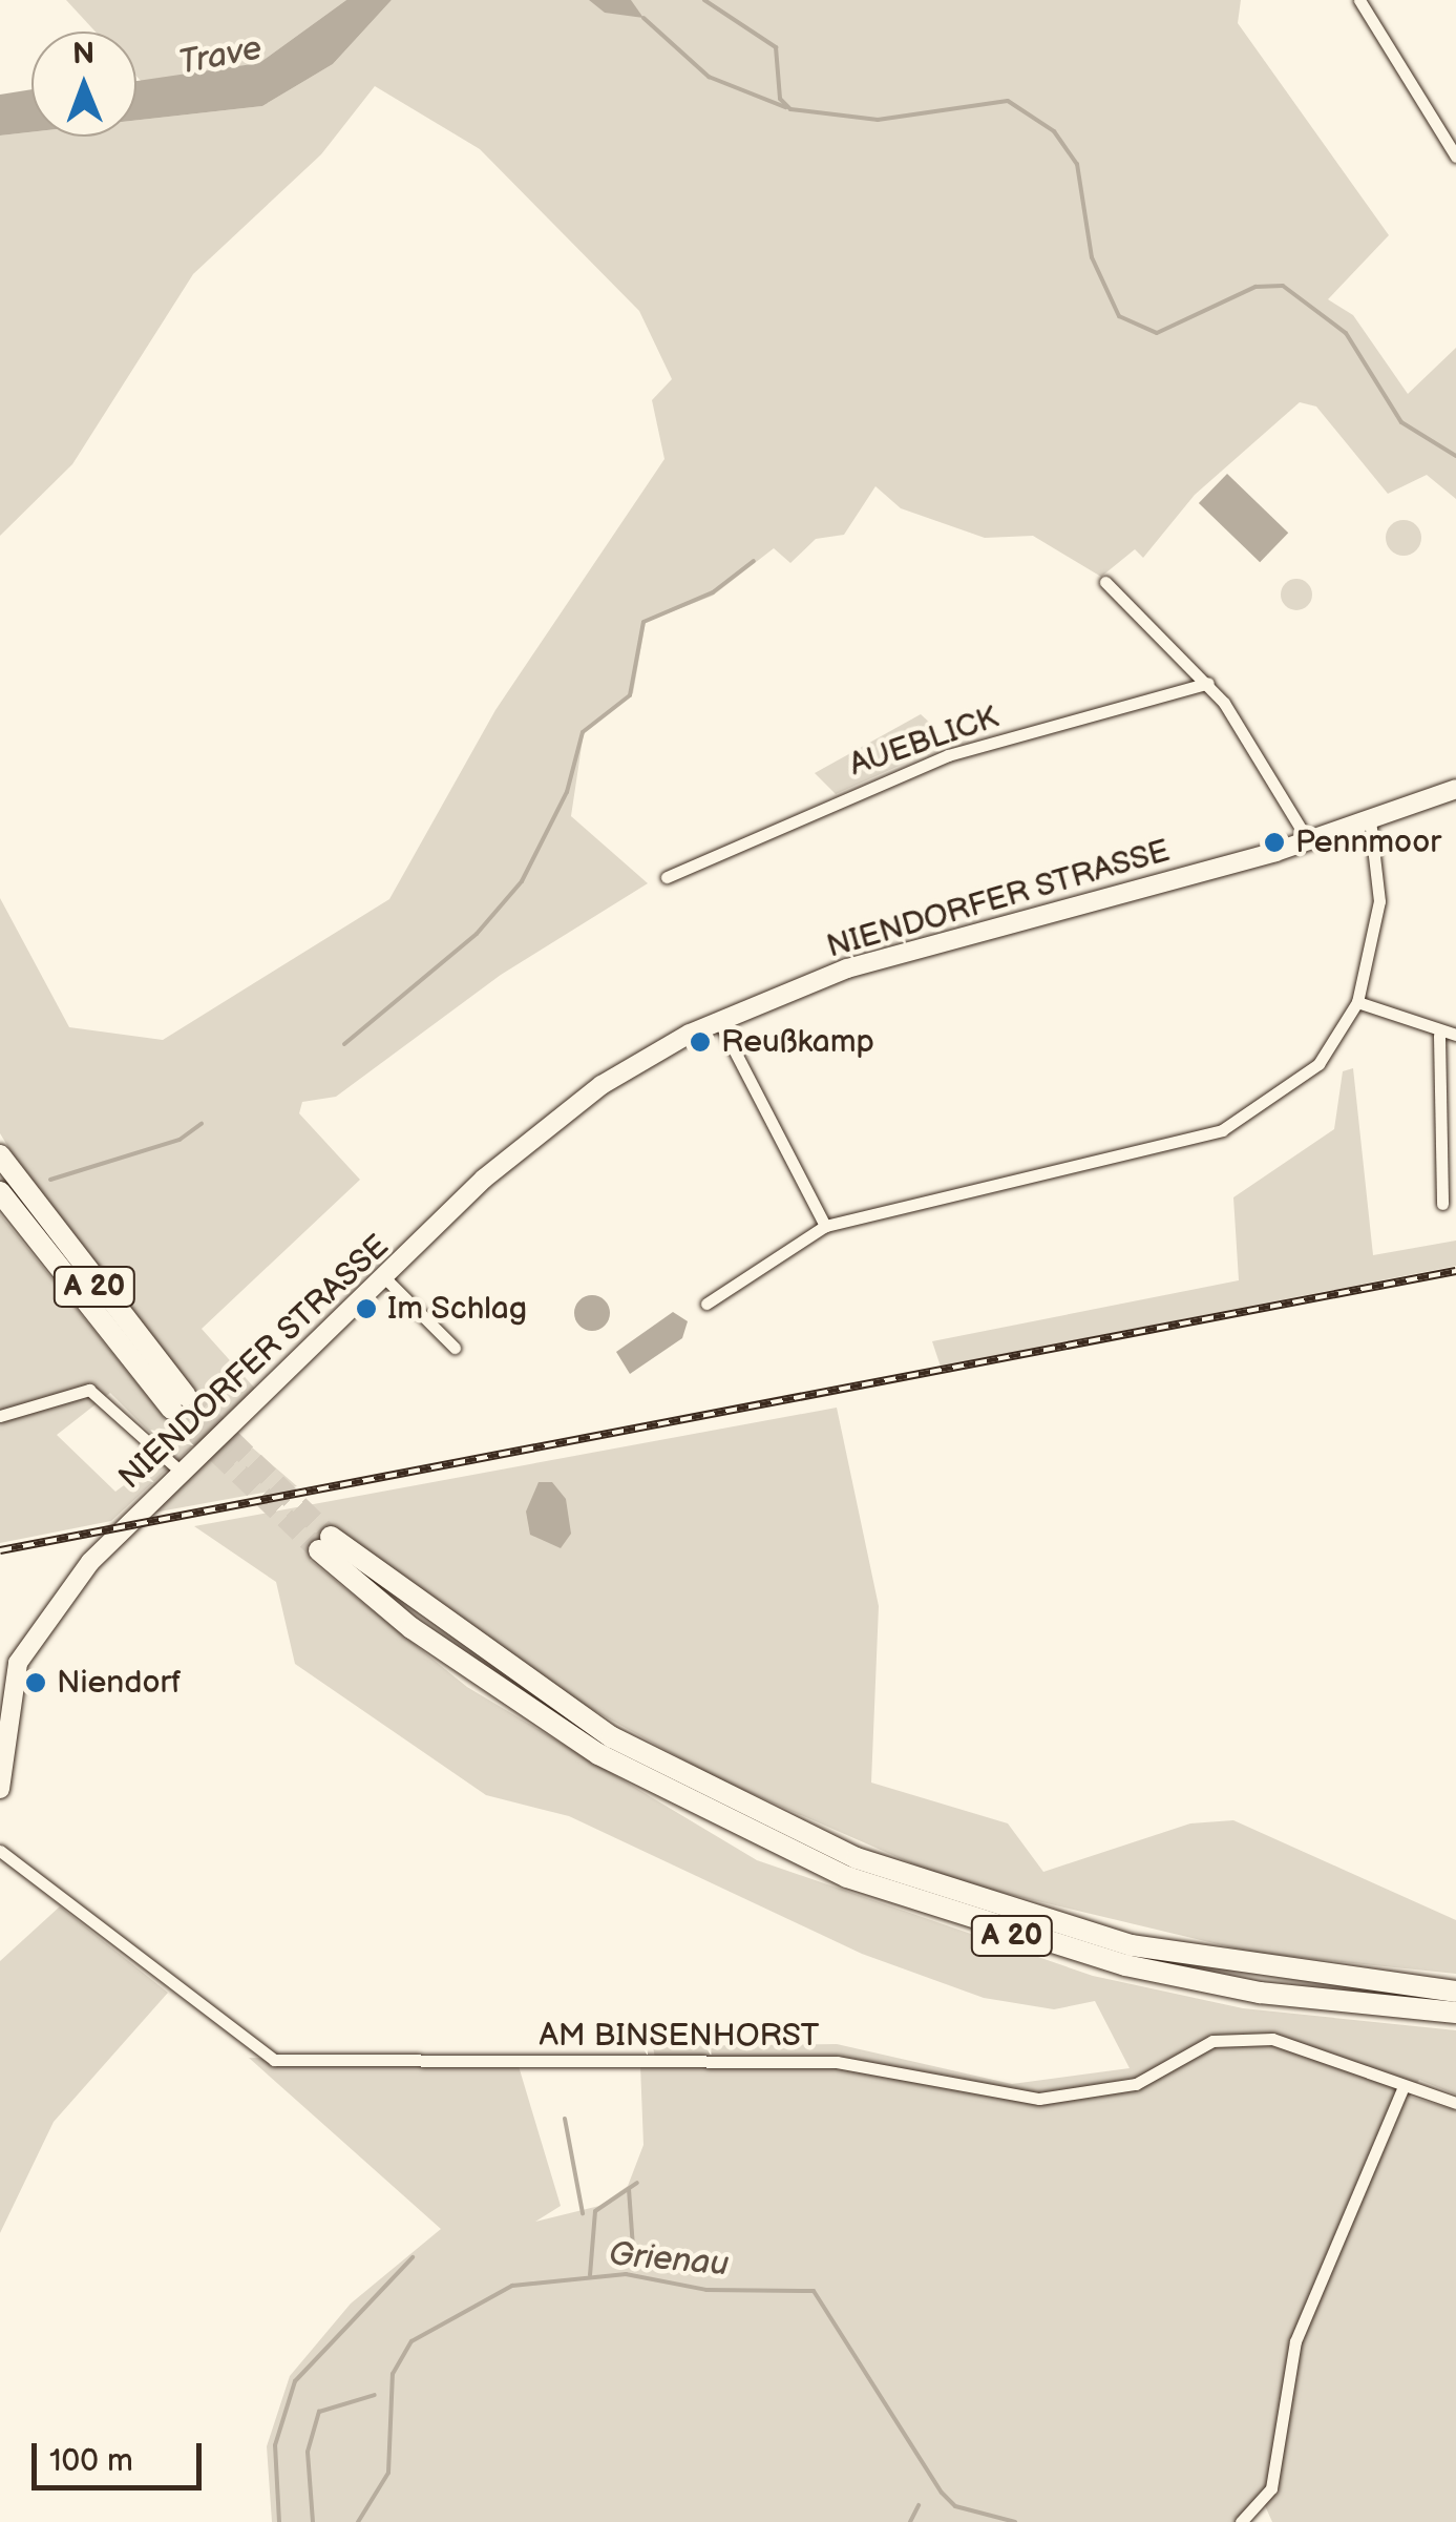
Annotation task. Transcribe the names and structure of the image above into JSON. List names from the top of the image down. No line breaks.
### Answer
{"streets":{"highway":["A 20"],"main road":["NIENDORFER STRASSE"],"street":["AUEBLICK","AM BINSENHORST"]},"water":["Trave","Grienau"],"places":["Pennmoor","Reußkamp","Im Schlag","Niendorf"],"scale_bar":"100 m","north":"top"}
